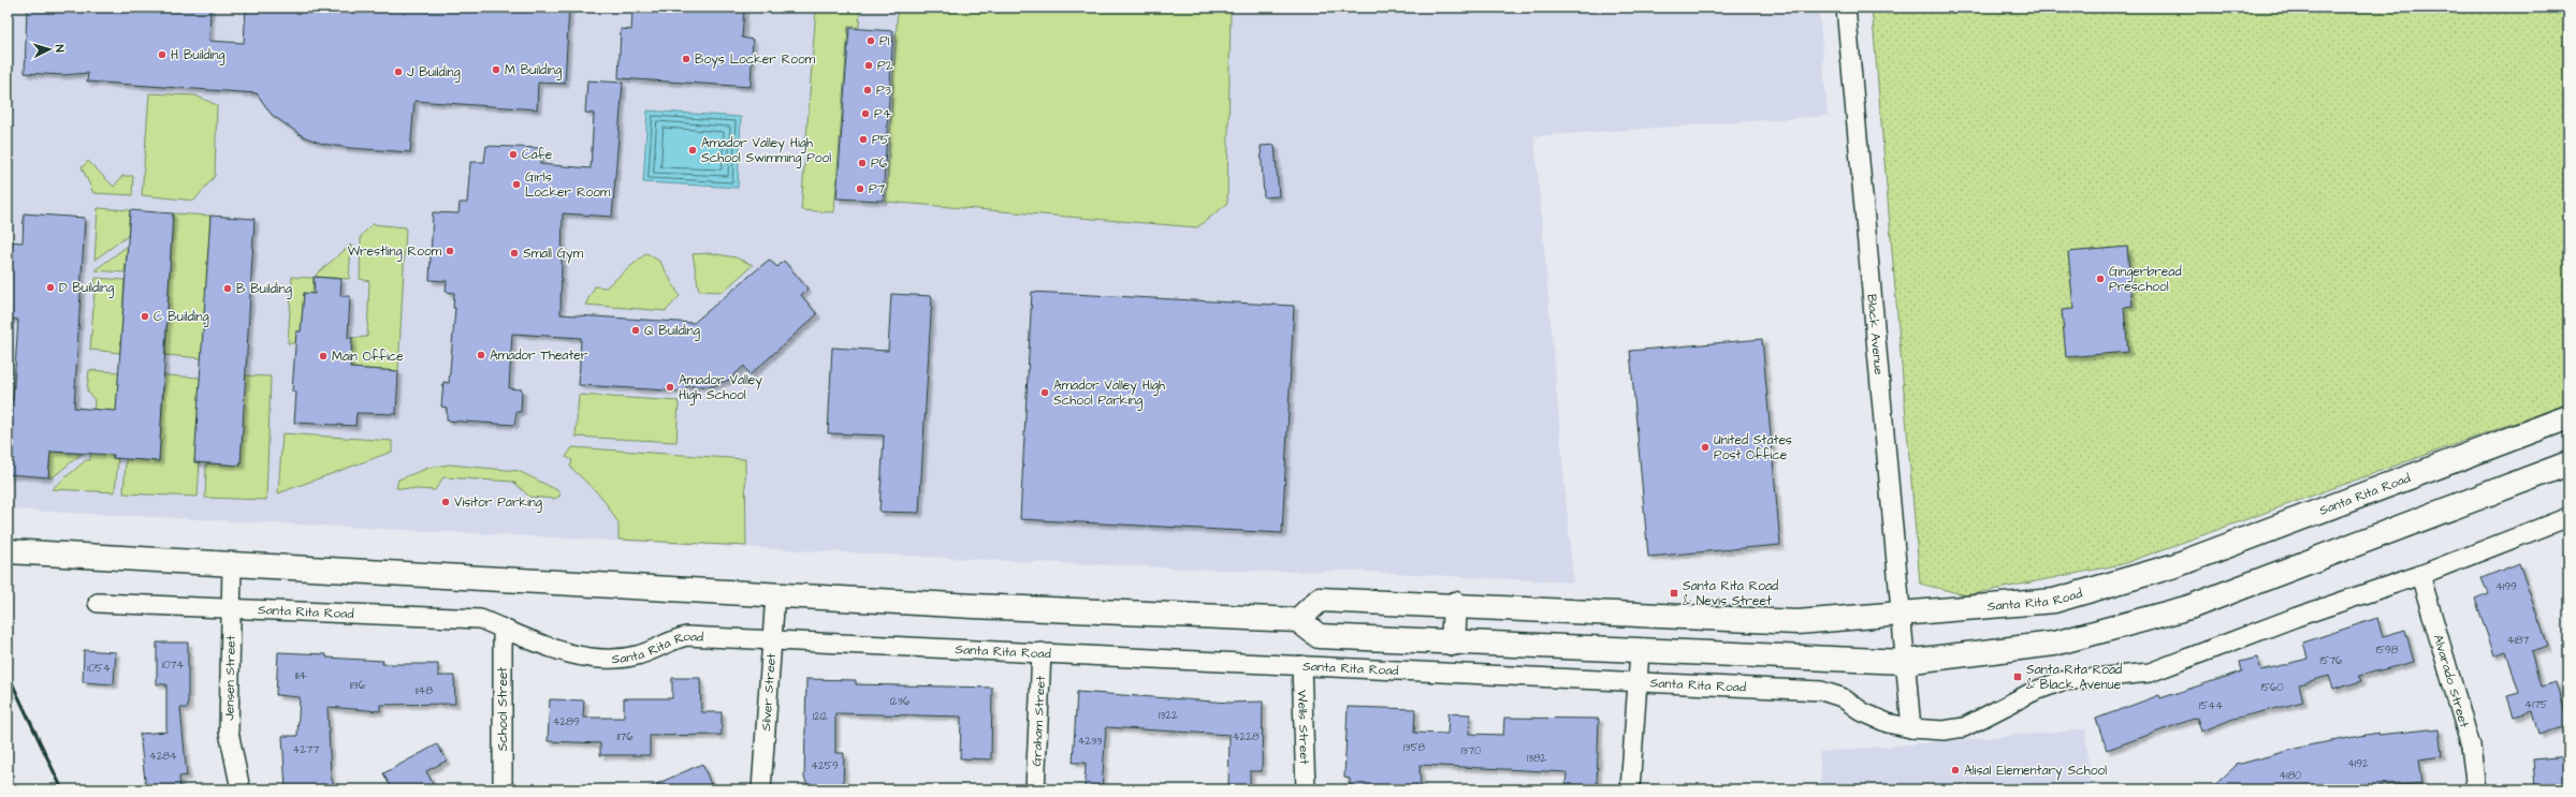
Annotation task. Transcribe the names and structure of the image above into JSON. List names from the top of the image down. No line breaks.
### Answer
{"streets":{"main road":["Santa Rita Road"],"street":["Black Avenue","Jensen Street","Alvarado Street","Silver Street","School Street","Graham Street","Wells Street"]},"crossings":[["Black Avenue","Santa Rita Road"],["Santa Rita Road","Jensen Street"],["Santa Rita Road","Alvarado Street"],["Santa Rita Road","Silver Street"],["Santa Rita Road","School Street"],["Santa Rita Road","Graham Street"],["Santa Rita Road","Wells Street"]],"places":{"other":["P1","H Building","Boys Locker Room","P2","M Building","J Building","P3","P4","P5","Amador Valley High School Swimming Pool","Cafe","P6","Girls Locker Room","P7","Wrestling Room","Small Gym","Gingerbread Preschool","D Building","B Building","C Building","Q Building","Amador Theater","Main Office","Amador Valley High School","Amador Valley High School Parking","United States Post Office","Visitor Parking","Alisal Elementary School"],"transit":["Santa Rita Road & Nevis Street","Santa Rita Road & Black Avenue"]},"house_numbers":["4199","4187","1598","1576","1074","1054","1114","1136","1560","1148","1236","4175","1544","1322","1212","4289","1176","4228","4233","1358","4277","1370","4284","1382","4192","4259","4180"],"north":"right"}
